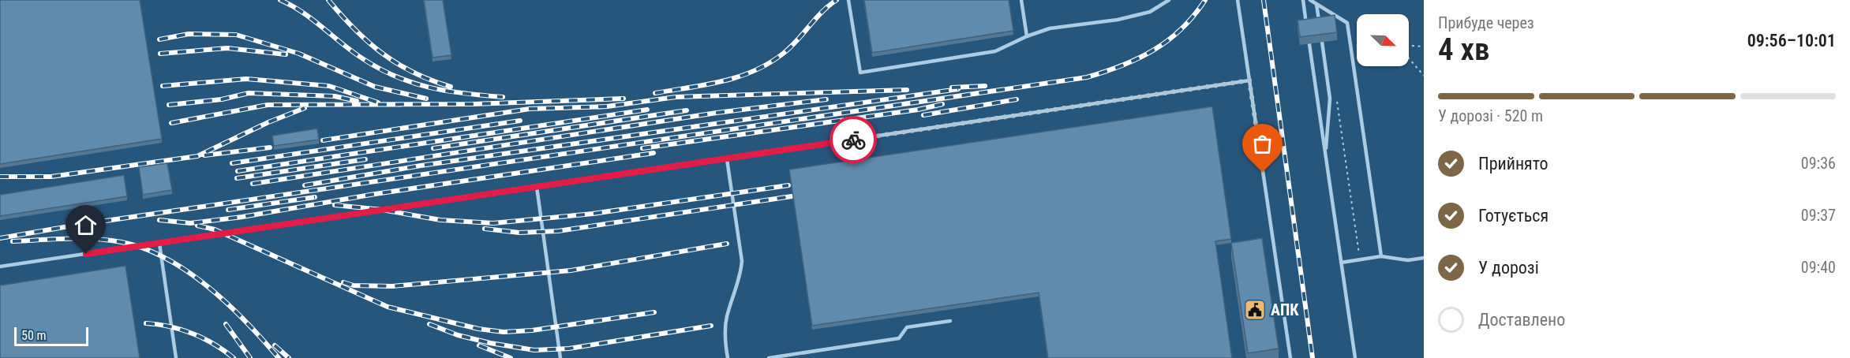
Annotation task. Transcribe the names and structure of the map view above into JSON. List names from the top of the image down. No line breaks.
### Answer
{"places":{"public building":["АПК"]},"scale_bar":"50 m","north":"bottom right","page":{"heading":["4 хв","Прибуде через","09:56–10:01"],"bar":"У дорозі · 520 m","list":[["Прийнято","09:36"],["Готується","09:37"],["У дорозі","09:40"],"Доставлено"],"scale":"50 m"}}
